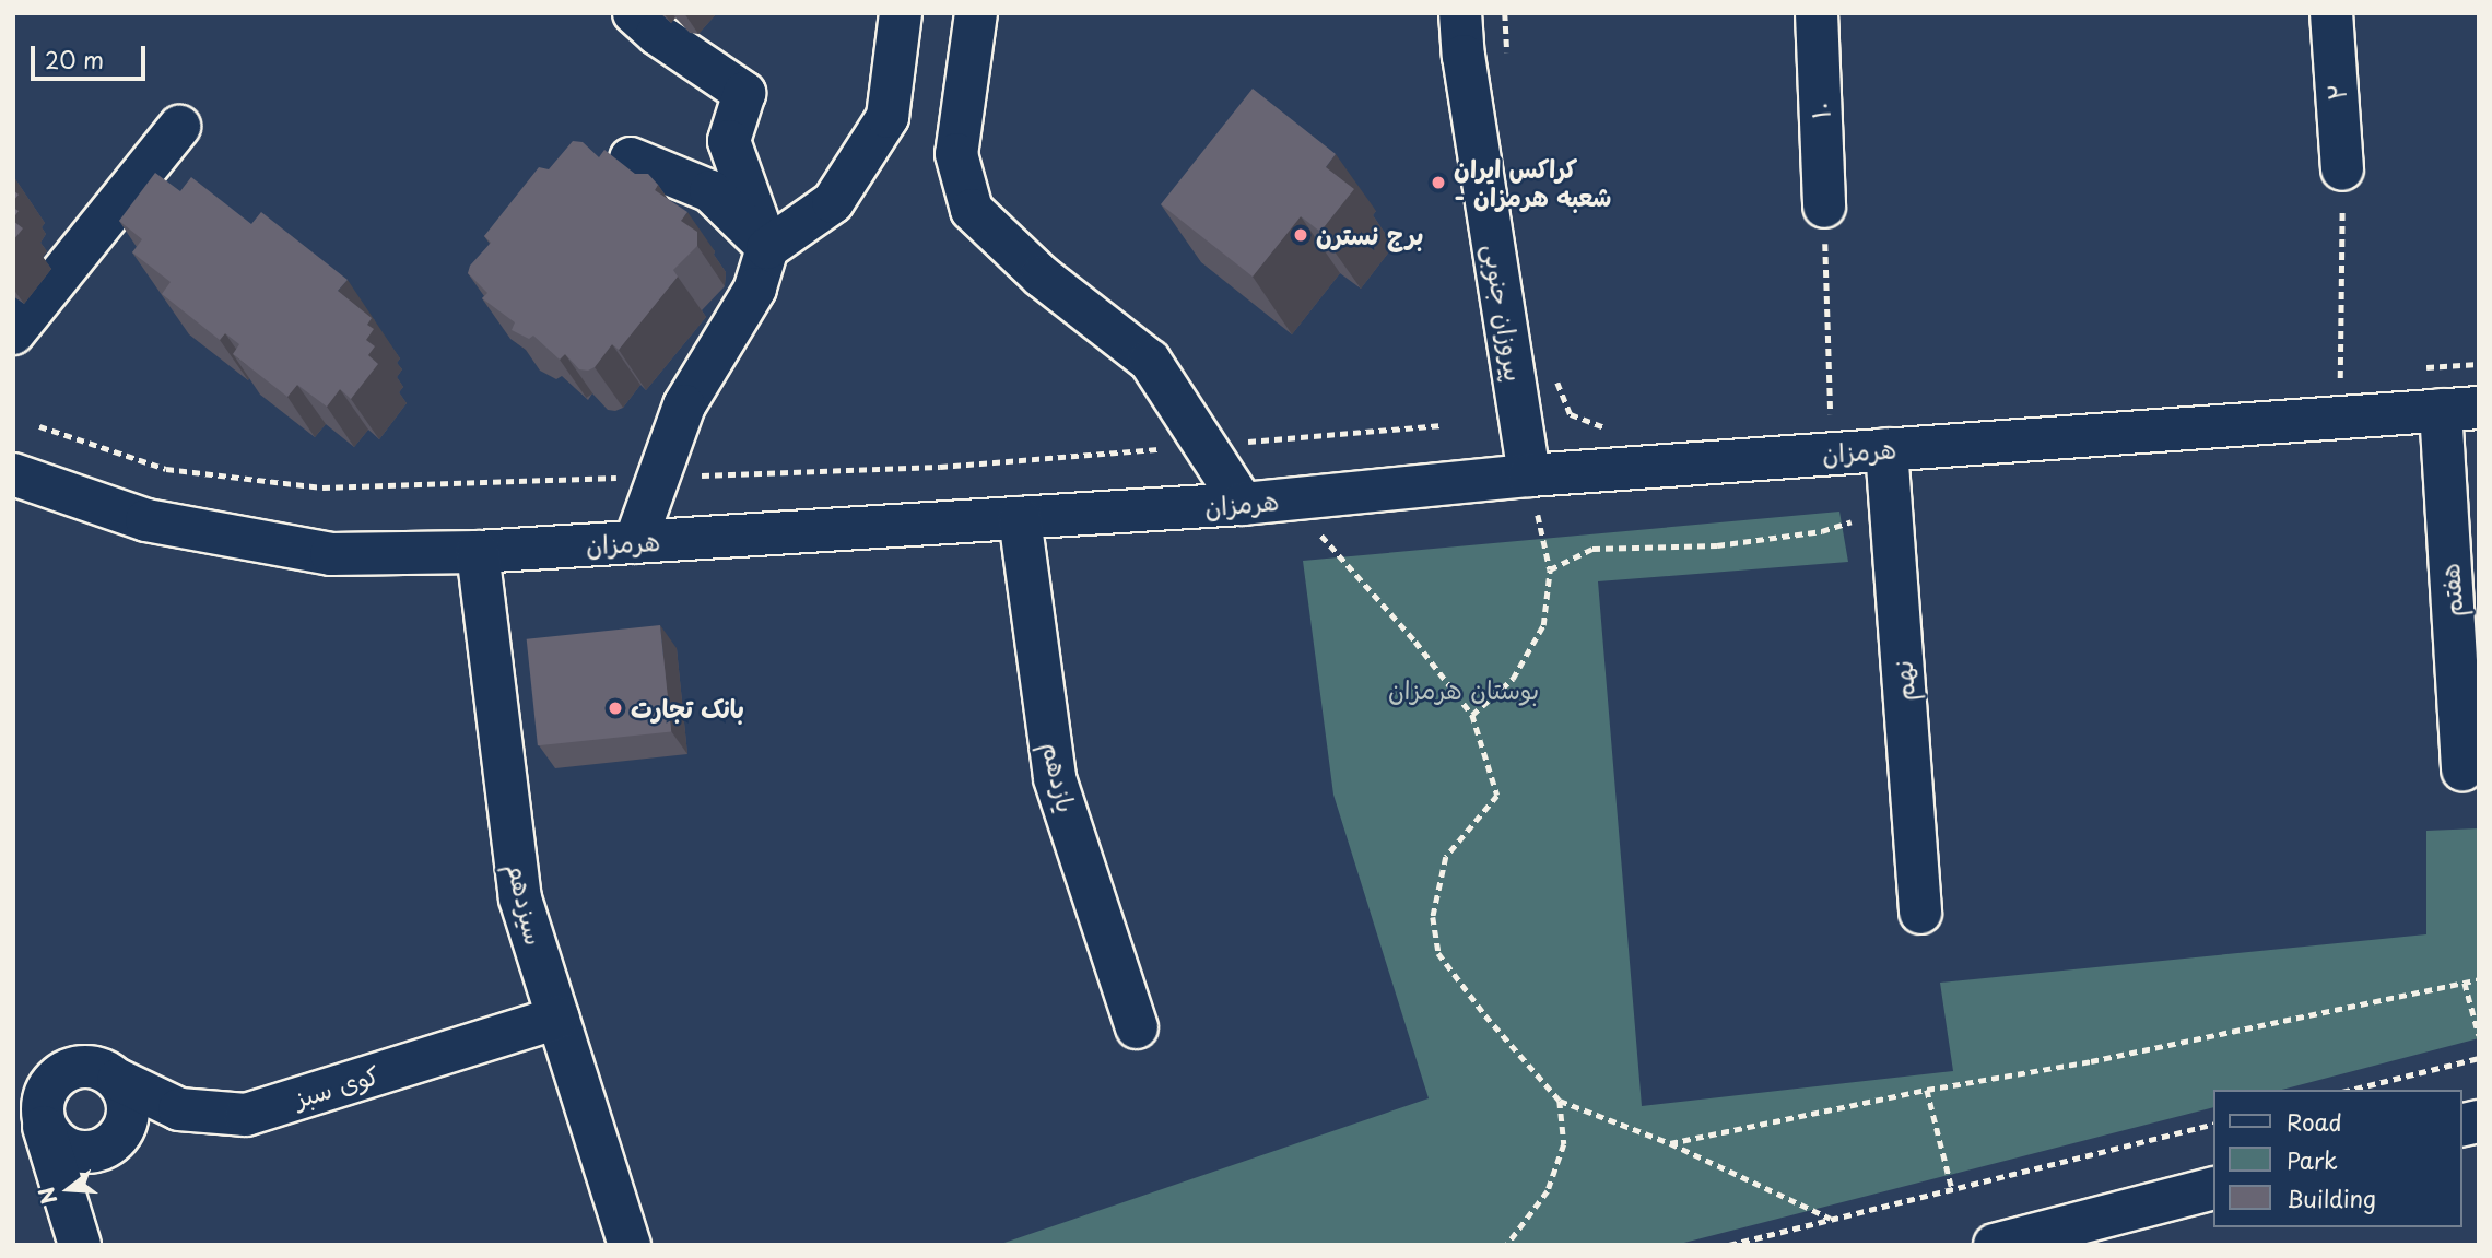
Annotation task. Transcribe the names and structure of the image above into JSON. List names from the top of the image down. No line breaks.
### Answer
{"streets":{"street":["۲","۱۰","پیروزان جنوبی","هرمزان","هفتم","نهم","یازدهم","سیزدهم","کوی سبز"]},"crossings":[["پیروزان جنوبی","هرمزان"],["هرمزان","هفتم"],["هرمزان","نهم"],["هرمزان","یازدهم"],["هرمزان","سیزدهم"],["سیزدهم","کوی سبز"]],"parks":["بوستان هرمزان"],"places":["کراکس ایران - شعبه هرمزان","برج نسترن","بانک تجارت"],"legend":["Road","Park","Building"],"scale_bar":"20 m","north":"left"}
